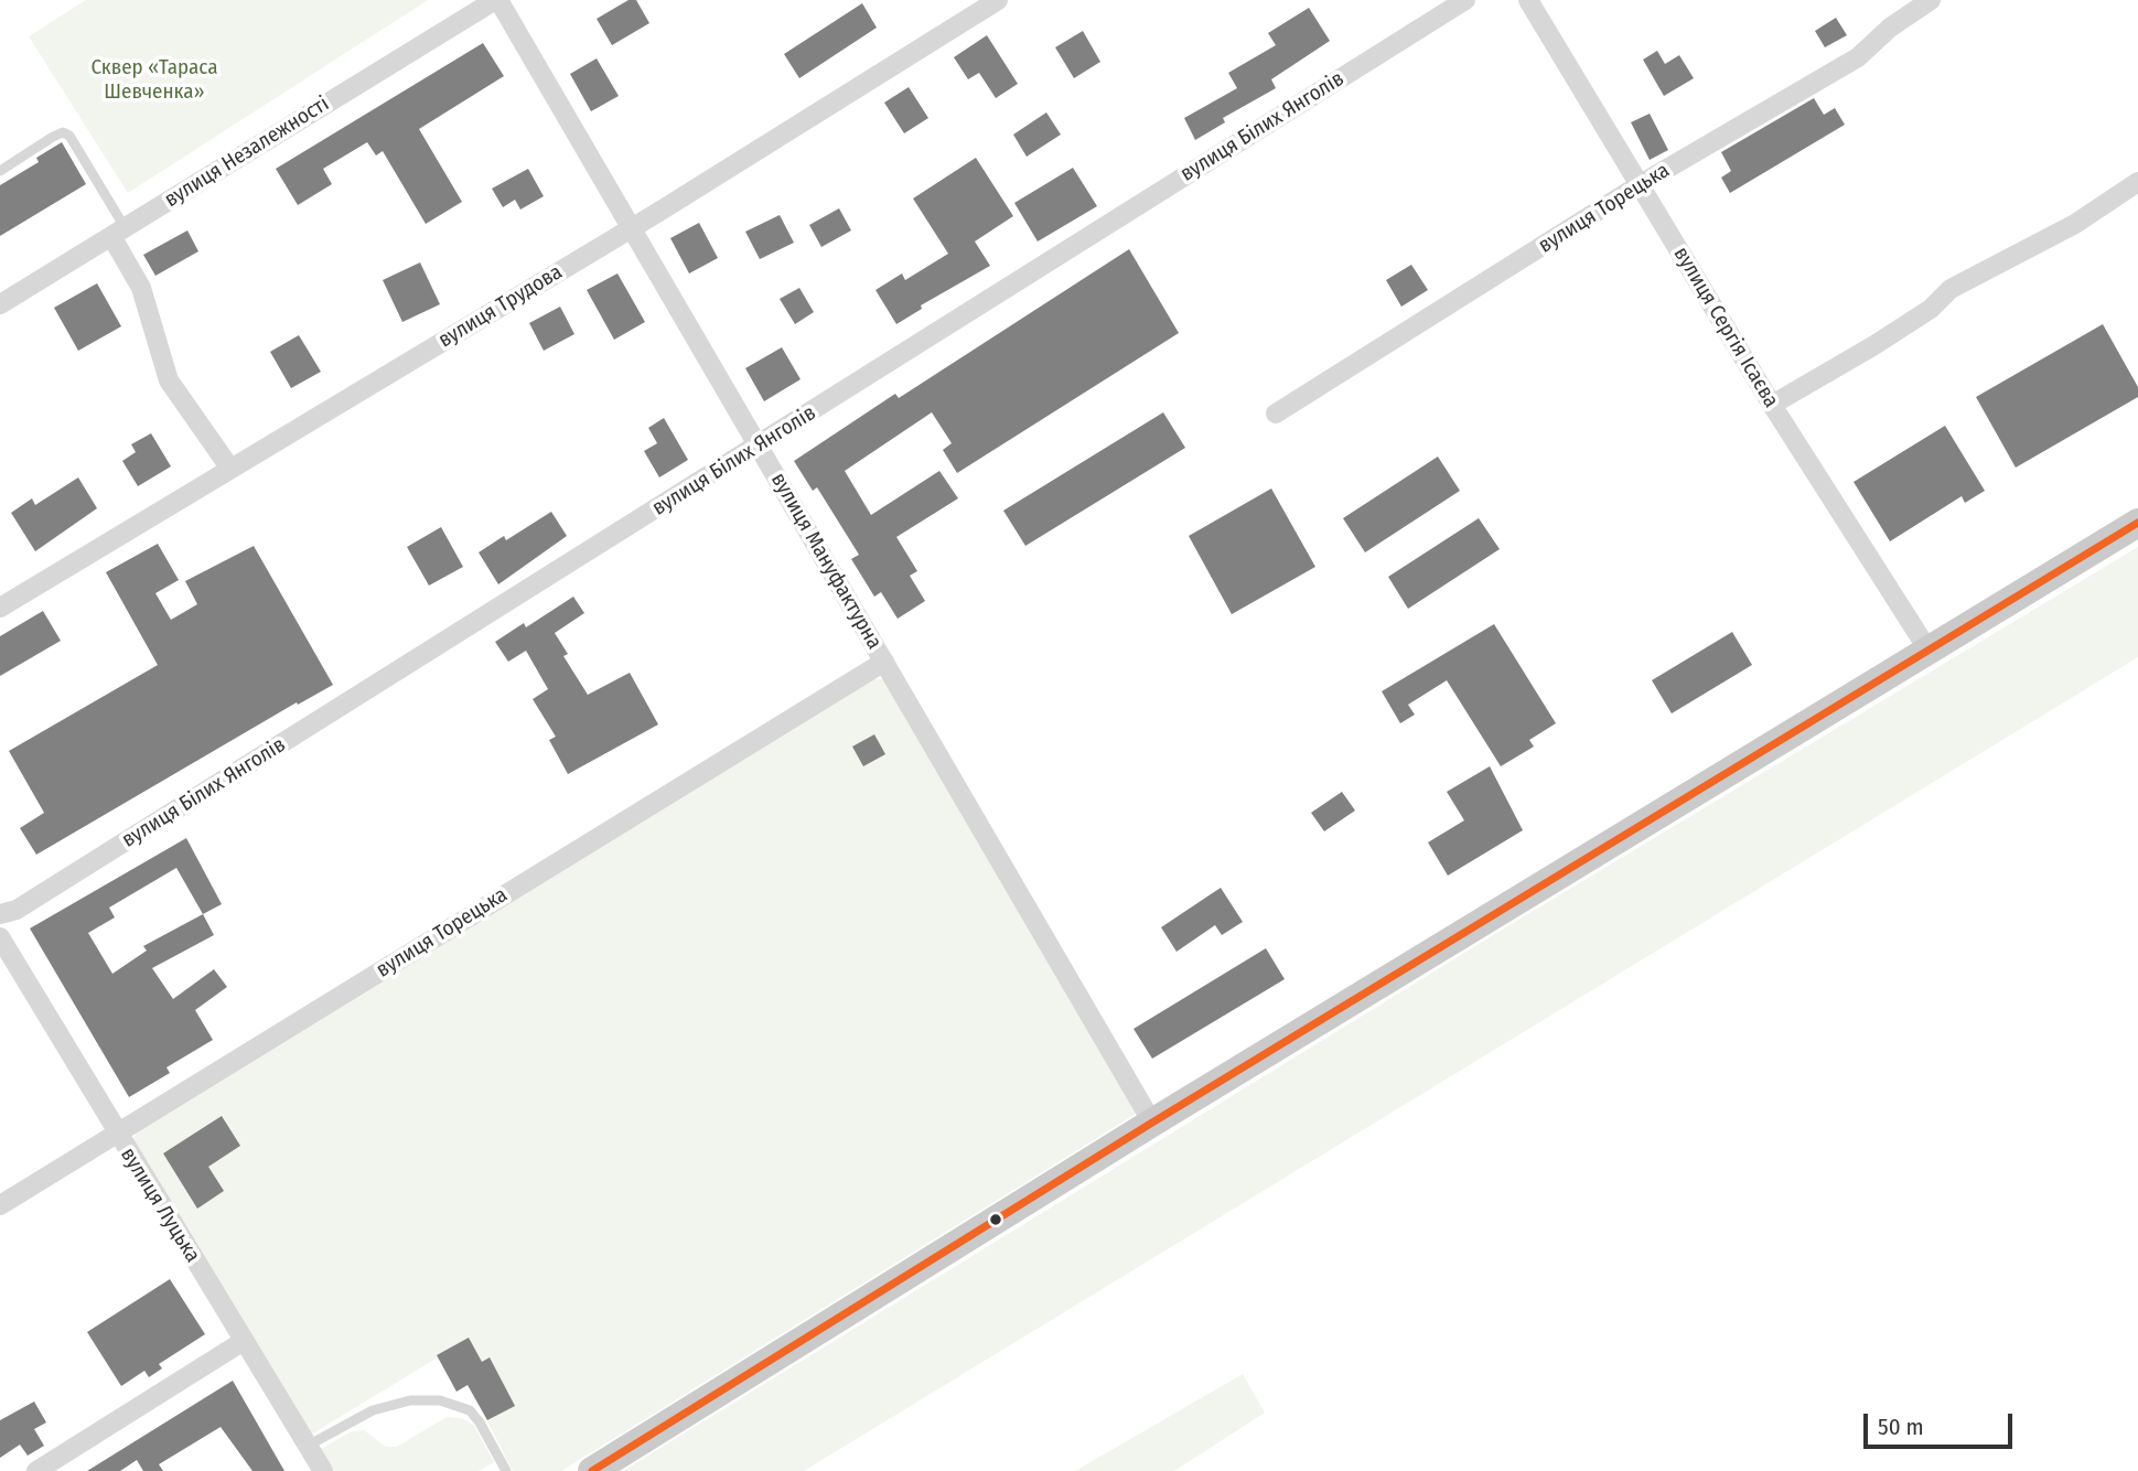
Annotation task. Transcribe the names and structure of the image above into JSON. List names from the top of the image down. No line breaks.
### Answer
{"streets":{"street":["вулиця Білих Янголів","вулиця Незалежності","вулиця Торецька","вулиця Трудова","вулиця Сергія Ісаєва","вулиця Мануфактурна","вулиця Луцька"]},"crossings":[["вулиця Білих Янголів","вулиця Мануфактурна"],["вулиця Незалежності","вулиця Мануфактурна"],["вулиця Торецька","вулиця Сергія Ісаєва"],["вулиця Торецька","вулиця Мануфактурна"],["вулиця Торецька","вулиця Луцька"],["вулиця Трудова","вулиця Мануфактурна"]],"parks":["Сквер «Тараса Шевченка»"],"lines":["transit line 50"],"scale_bar":"50 m"}
